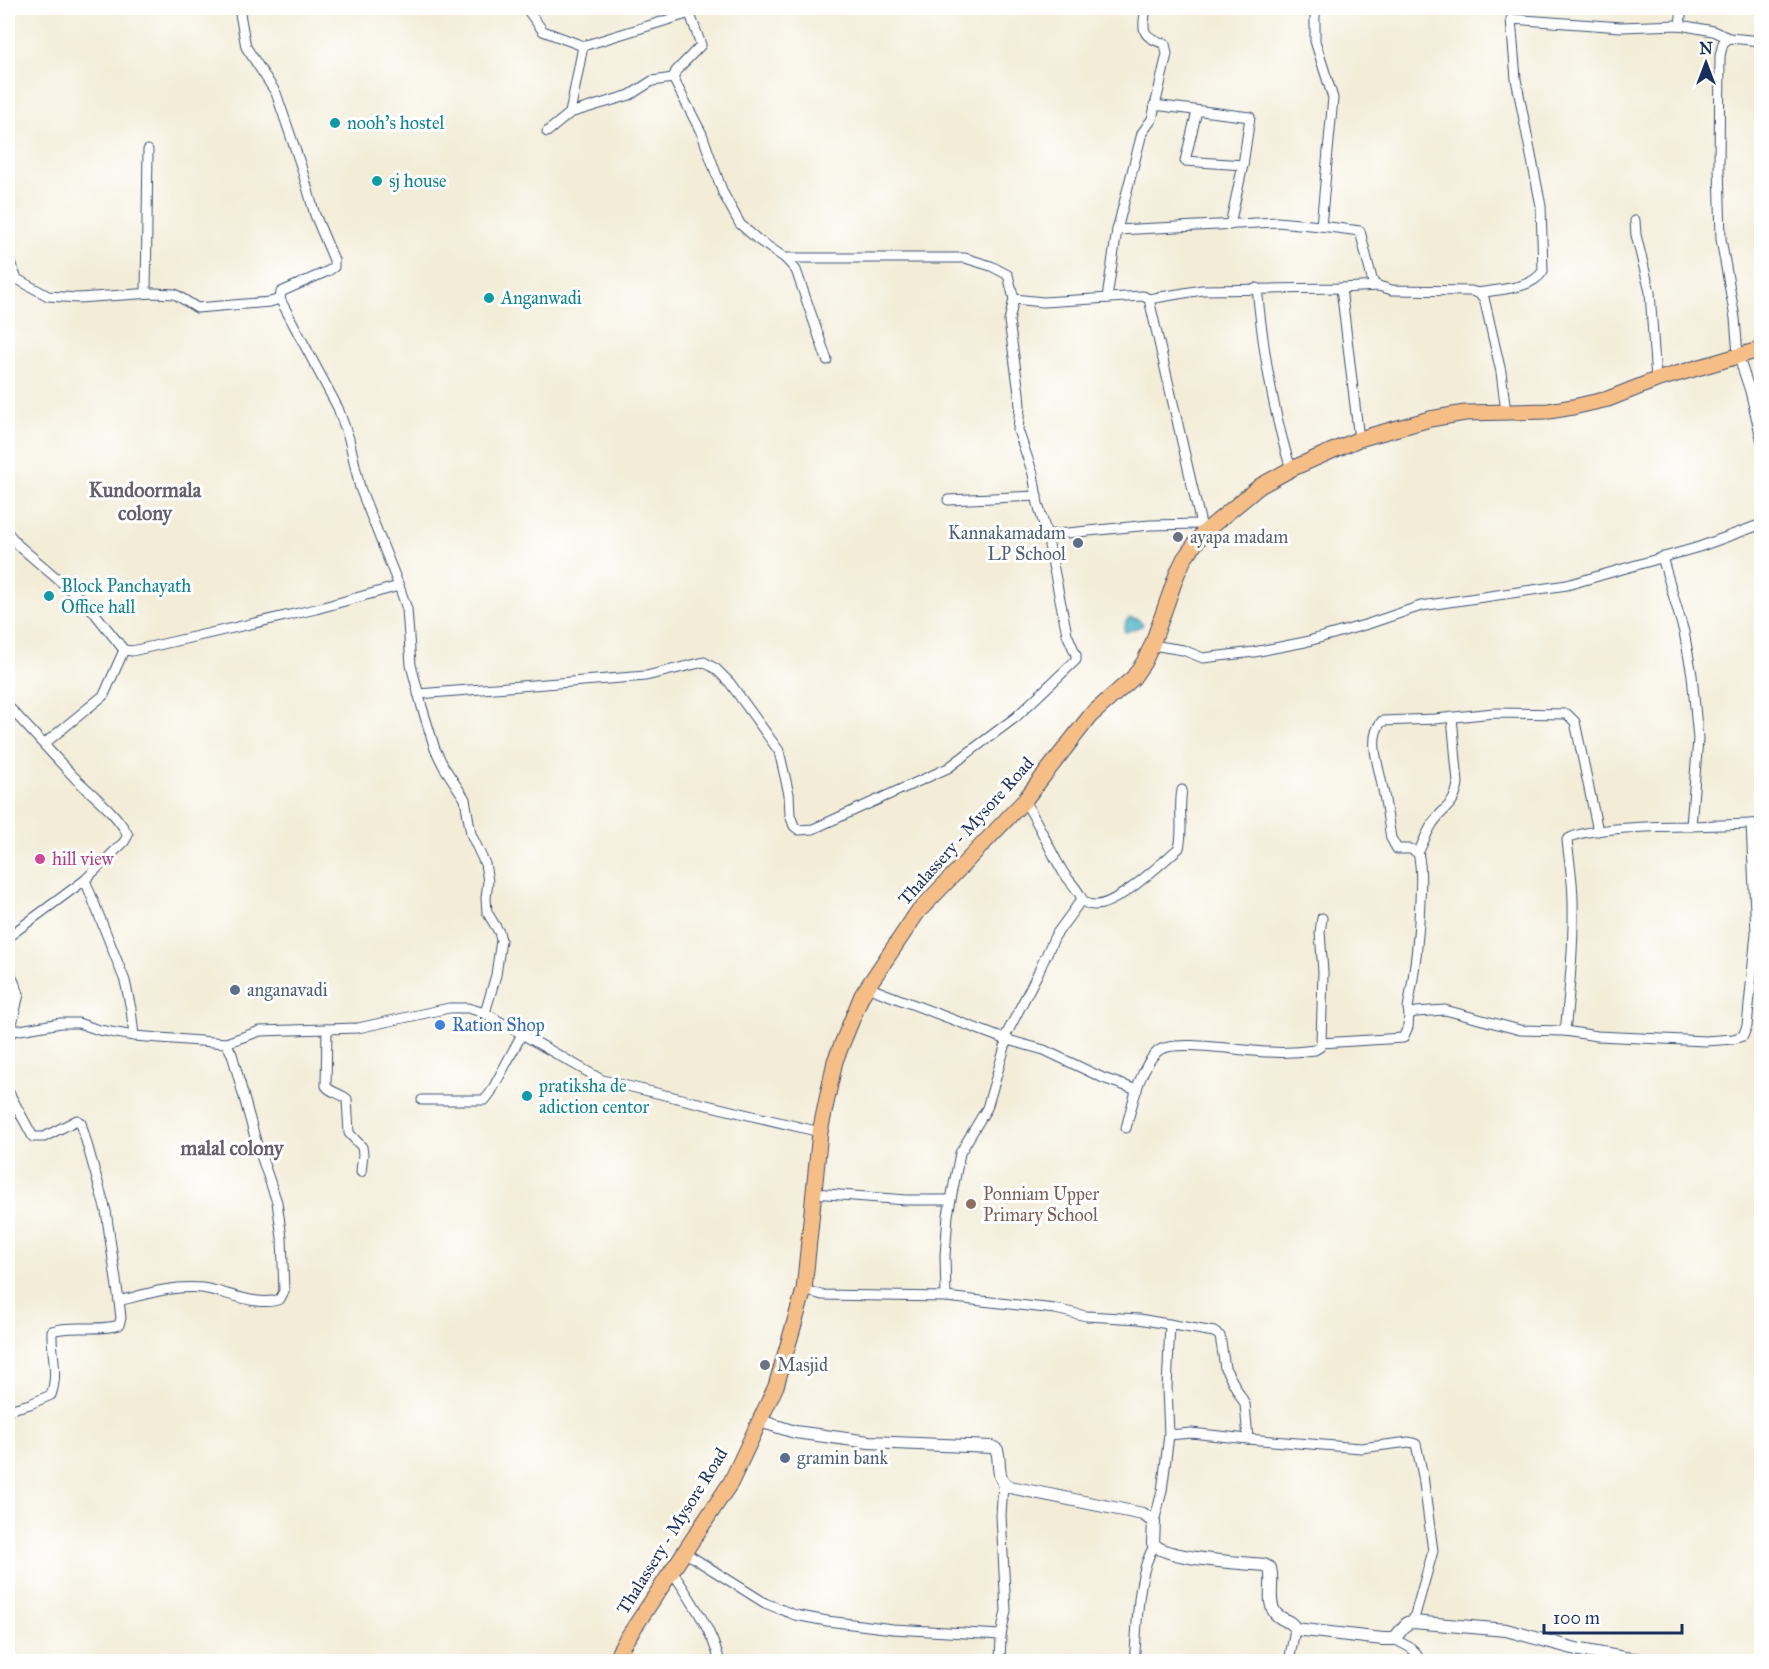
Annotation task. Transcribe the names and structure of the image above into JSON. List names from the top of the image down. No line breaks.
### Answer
{"streets":{"main road":["Thalassery - Mysore Road"]},"districts":["Kundoormala colony","malal colony"],"places":["nooh's hostel","sj house","Anganwadi","ayapa madam","Kannakamadam LP School","Block Panchayath Office hall","hill view","anganavadi","Ration Shop","pratiksha de adiction centor","Ponniam Upper Primary School","Masjid","gramin bank"],"scale_bar":"100 m","north":"top"}
